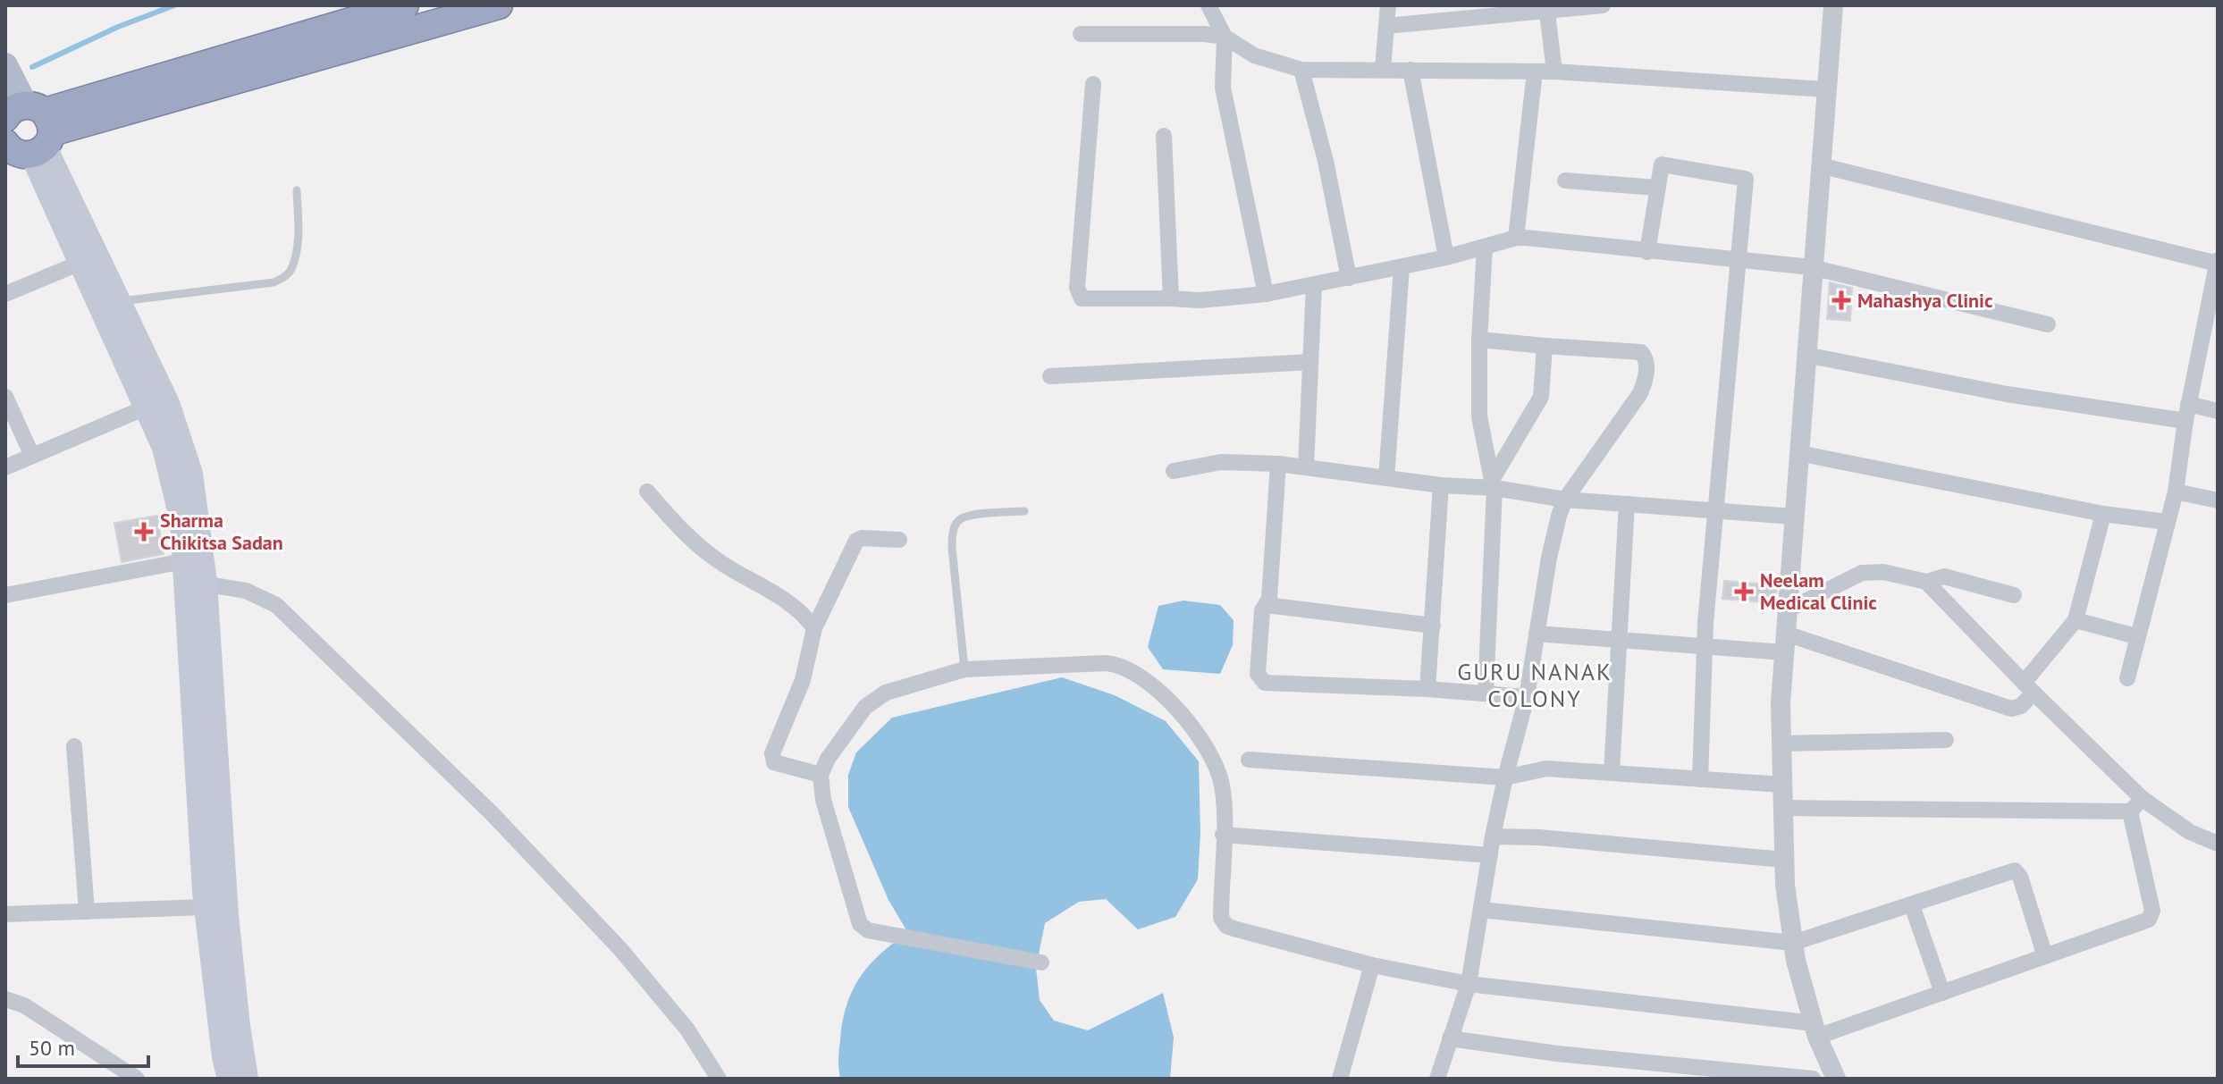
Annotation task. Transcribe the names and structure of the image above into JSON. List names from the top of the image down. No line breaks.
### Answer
{"districts":["GURU NANAK COLONY"],"places":{"health":["Mahashya Clinic","Sharma Chikitsa Sadan","Neelam Medical Clinic"]},"scale_bar":"50 m"}
